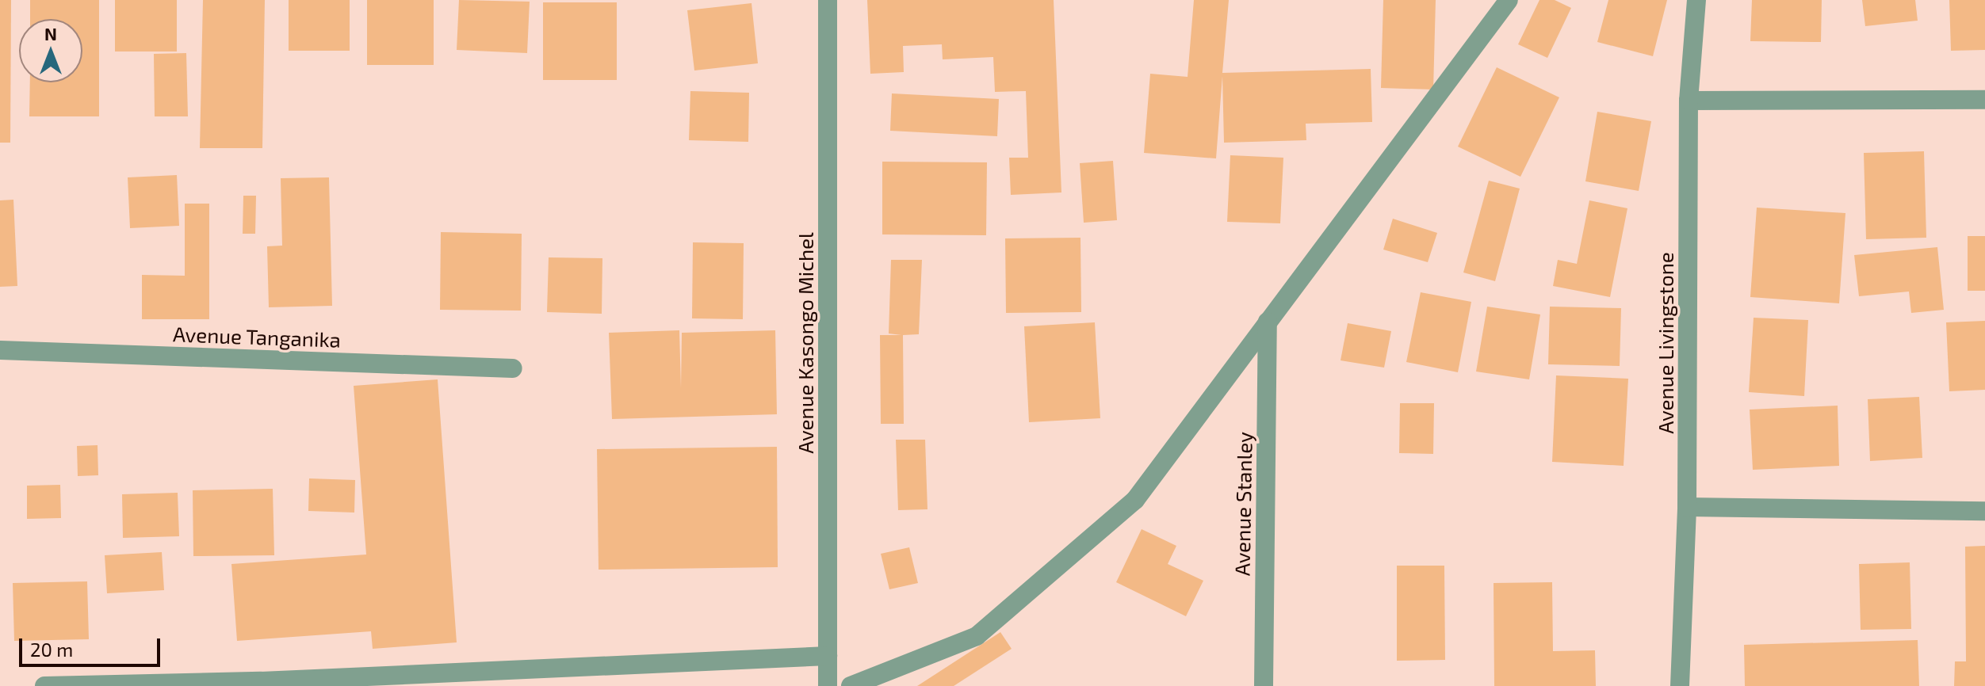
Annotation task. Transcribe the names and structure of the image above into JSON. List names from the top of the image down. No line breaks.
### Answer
{"streets":{"street":["Avenue Tanganika","Avenue Kasongo Michel","Avenue Livingstone","Avenue Stanley"]},"scale_bar":"20 m","north":"top"}
